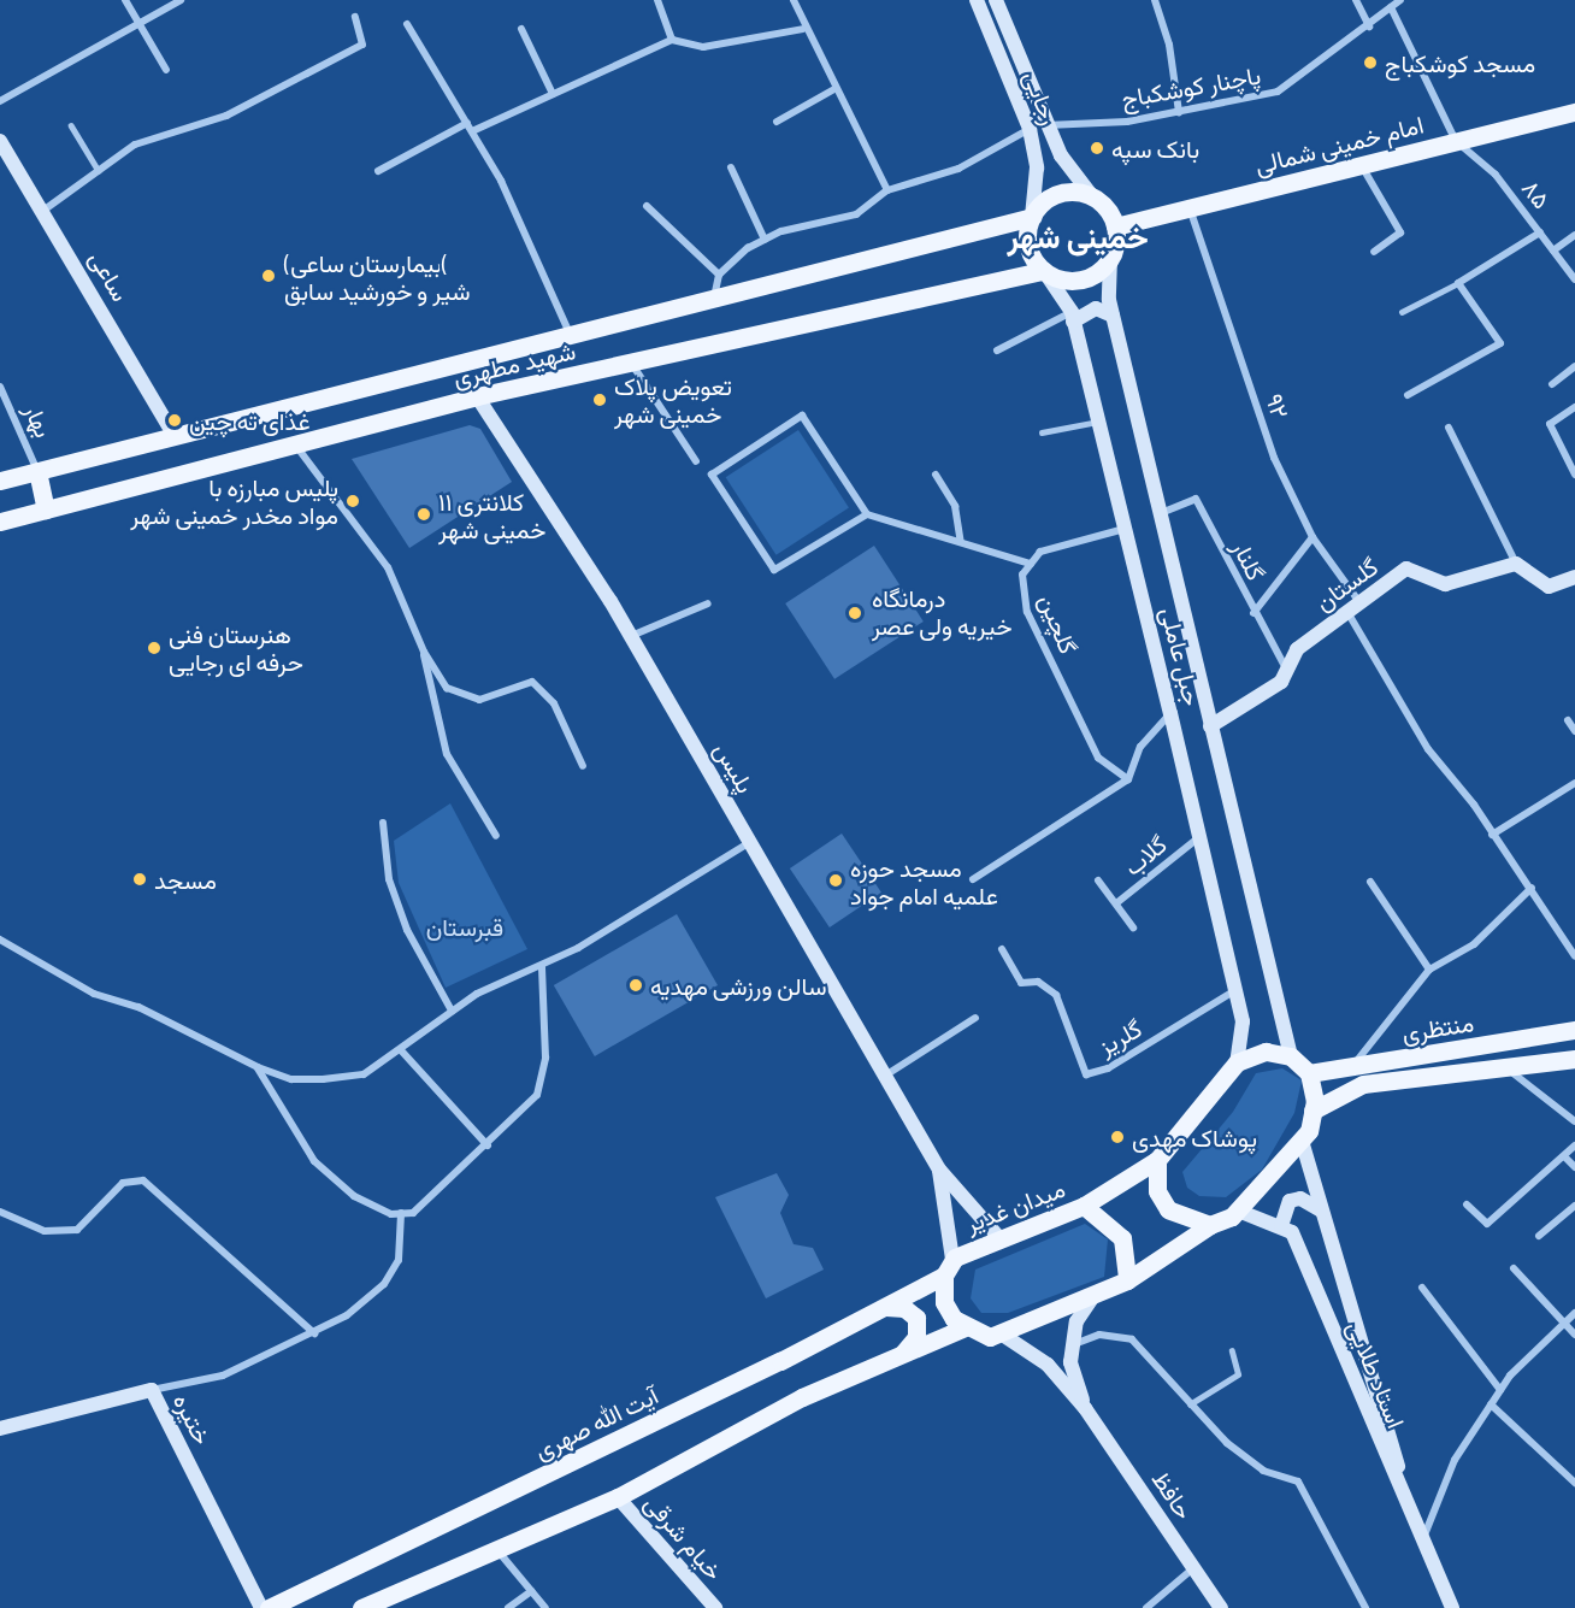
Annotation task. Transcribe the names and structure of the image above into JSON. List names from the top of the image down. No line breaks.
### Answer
{"streets":{"main road":["امام خمینی شمالی","شهید مطهری","منتظری","میدان غدیر","آیت الله صهری"],"street":["پاچنار کوشکباج","رجایی","۸۵","ساعی","۹۲","بهار","گلنار","گلستان","گلچین","جبل عاملی","پلیس","گلاب","گلریز","استاد طلایی","ختیره","حافظ","خیام شرقی"]},"crossings":[["پاچنار کوشکباج","رجایی"],["رجایی","امام خمینی شمالی"],["رجایی","شهید مطهری"],["رجایی","جبل عاملی"],["امام خمینی شمالی","۸۵"],["امام خمینی شمالی","شهید مطهری"],["امام خمینی شمالی","۹۲"],["امام خمینی شمالی","جبل عاملی"],["ساعی","شهید مطهری"],["شهید مطهری","بهار"],["شهید مطهری","جبل عاملی"],["شهید مطهری","پلیس"],["۹۲","گلستان"],["گلنار","گلستان"],["گلنار","جبل عاملی"],["گلستان","جبل عاملی"],["جبل عاملی","گلاب"],["جبل عاملی","گلریز"],["میدان غدیر","آیت الله صهری"]],"districts":["خمینی شهر"],"parks":["قبرستان"],"places":["مسجد کوشکباج","بانک سپه","(بیمارستان ساعی( شیر و خورشید سابق","تعویض پلاک خمینی شهر","غذای ته چین","پلیس مبارزه با مواد مخدر خمینی شهر","کلانتری ۱۱ خمینی شهر","درمانگاه خیریه ولی عصر","هنرستان فنی حرفه ای رجایی","مسجد","مسجد حوزه علمیه امام جواد","سالن ورزشی مهدیه","پوشاک مهدی"]}
